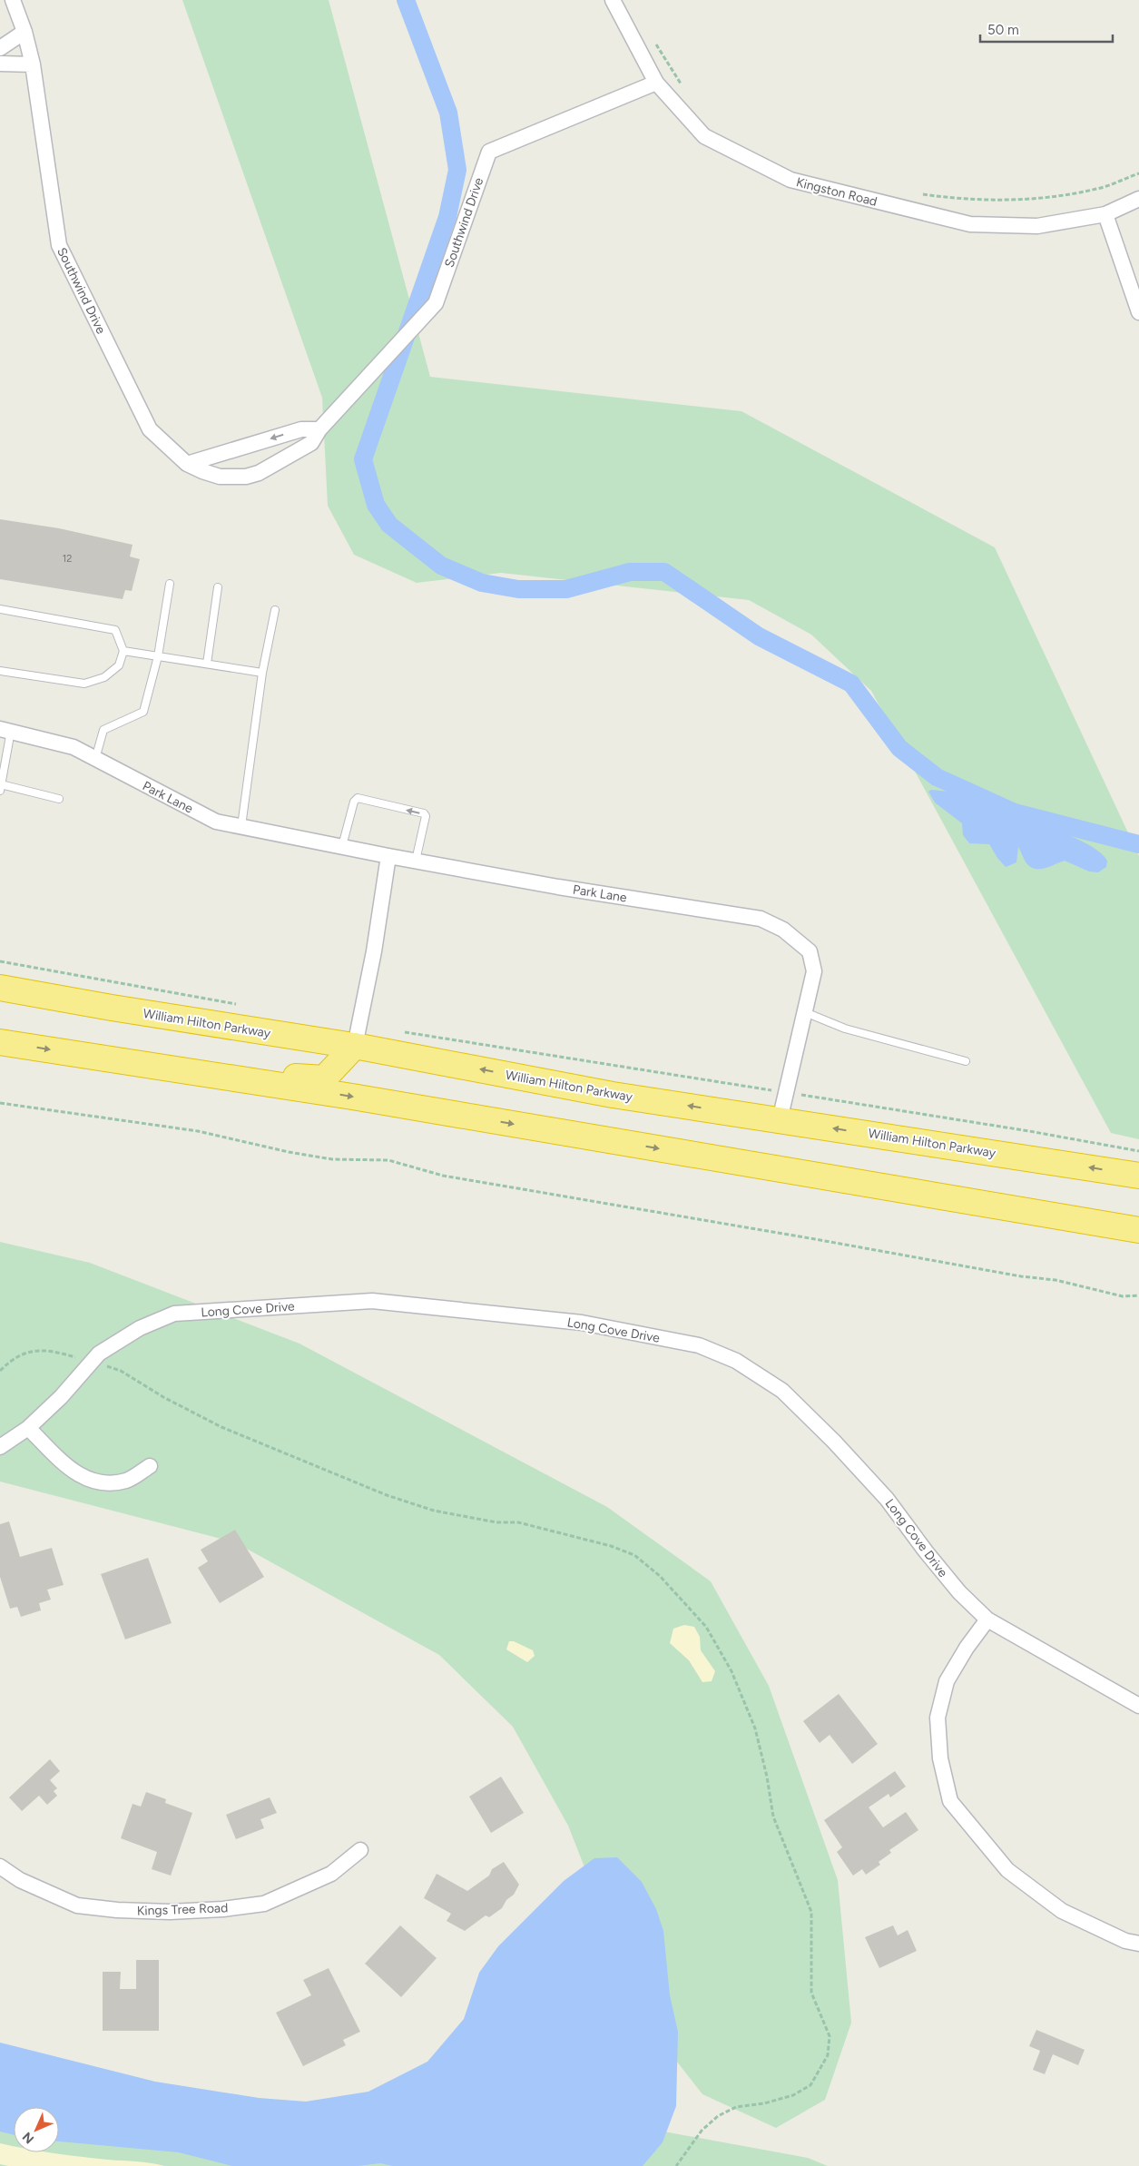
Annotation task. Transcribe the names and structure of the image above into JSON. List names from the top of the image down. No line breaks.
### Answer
{"streets":{"highway":["William Hilton Parkway"],"street":["Kingston Road","Southwind Drive","Park Lane","Long Cove Drive","Kings Tree Road"]},"crossings":[["Kingston Road","Southwind Drive"],["Park Lane","William Hilton Parkway"]],"house_numbers":["12"],"scale_bar":"50 m","north":"bottom left"}
